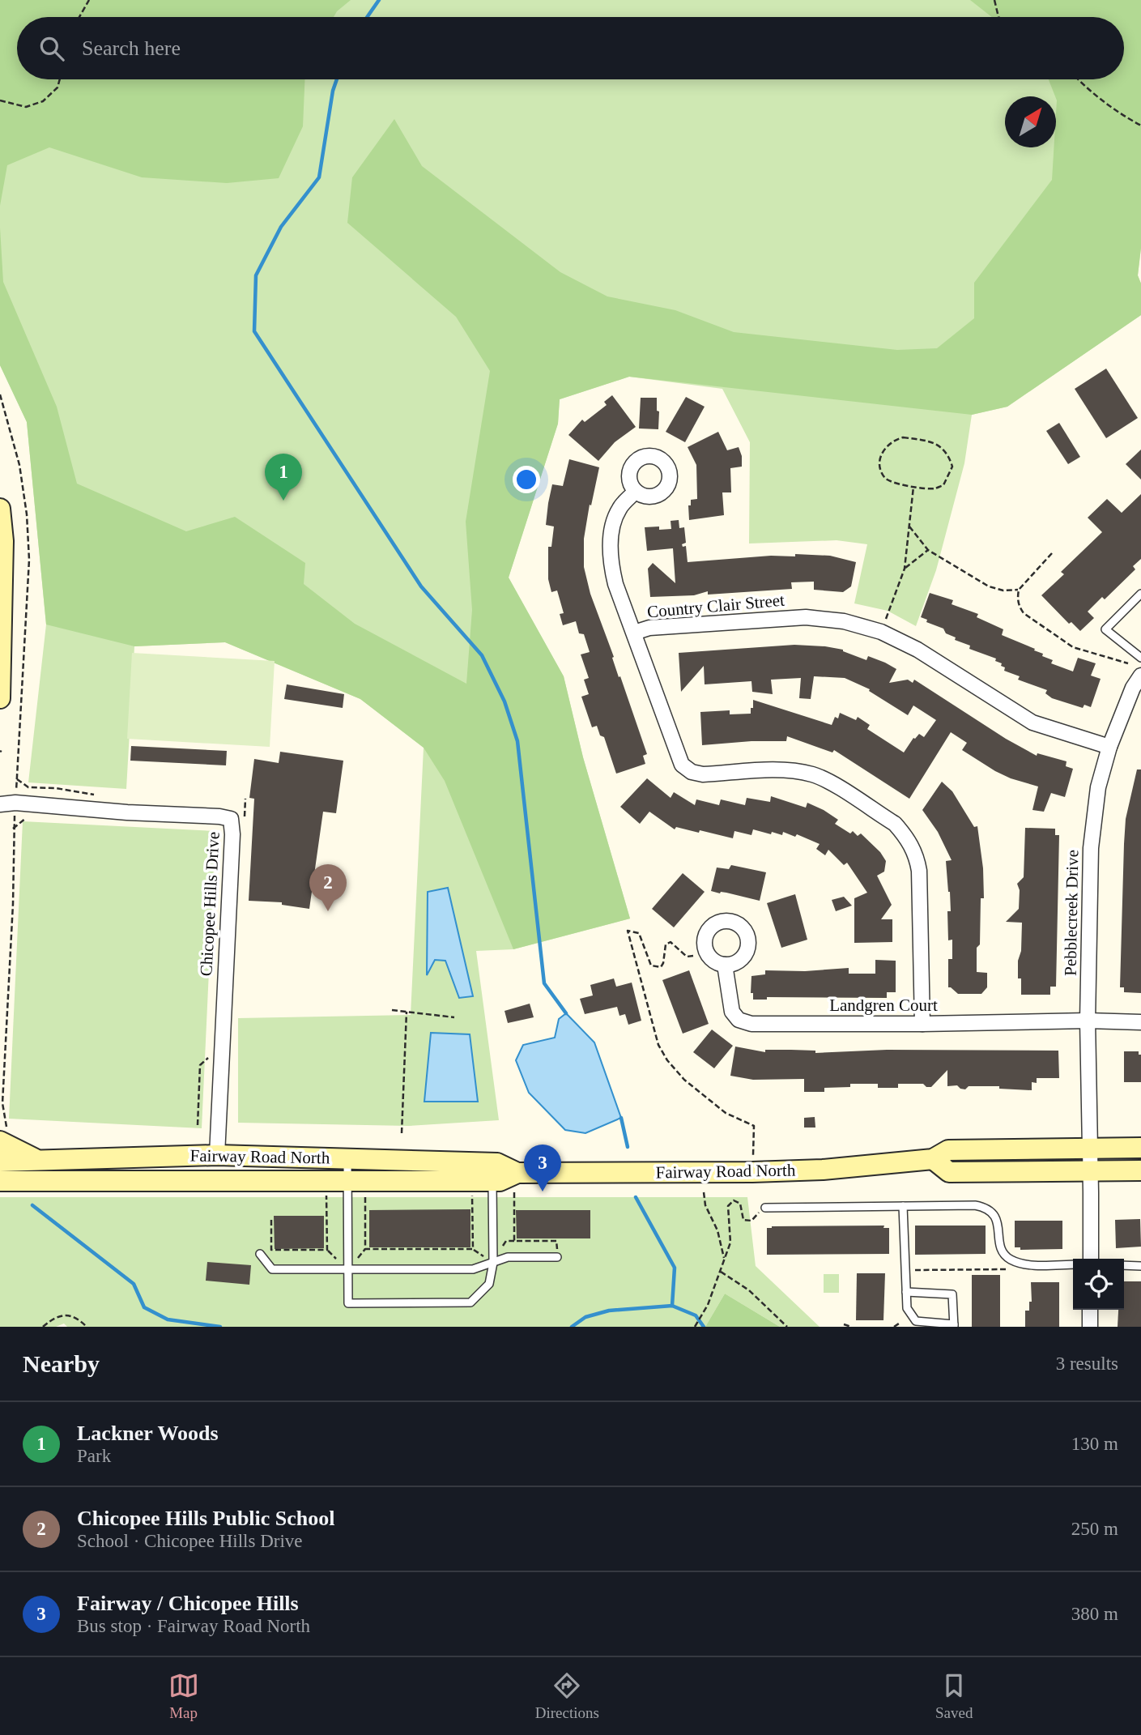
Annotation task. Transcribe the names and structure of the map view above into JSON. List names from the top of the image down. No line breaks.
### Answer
{"streets":{"main road":["Fairway Road North"],"street":["Country Clair Street","Chicopee Hills Drive","Pebblecreek Drive","Landgren Court"]},"crossings":[["Country Clair Street","Pebblecreek Drive"],["Country Clair Street","Landgren Court"],["Chicopee Hills Drive","Fairway Road North"],["Pebblecreek Drive","Landgren Court"],["Pebblecreek Drive","Fairway Road North"]],"north":"top right","page":{"search":"Search here","pins":["1","2","3"],"heading":["Nearby","3 results"],"list":[{"mark":"1","name":"Lackner Woods","note":"Park","value":"130 m"},{"mark":"2","name":"Chicopee Hills Public School","note":"School · Chicopee Hills Drive","value":"250 m"},{"mark":"3","name":"Fairway / Chicopee Hills","note":"Bus stop · Fairway Road North","value":"380 m"}],"nav":["Map","Directions","Saved"]}}
